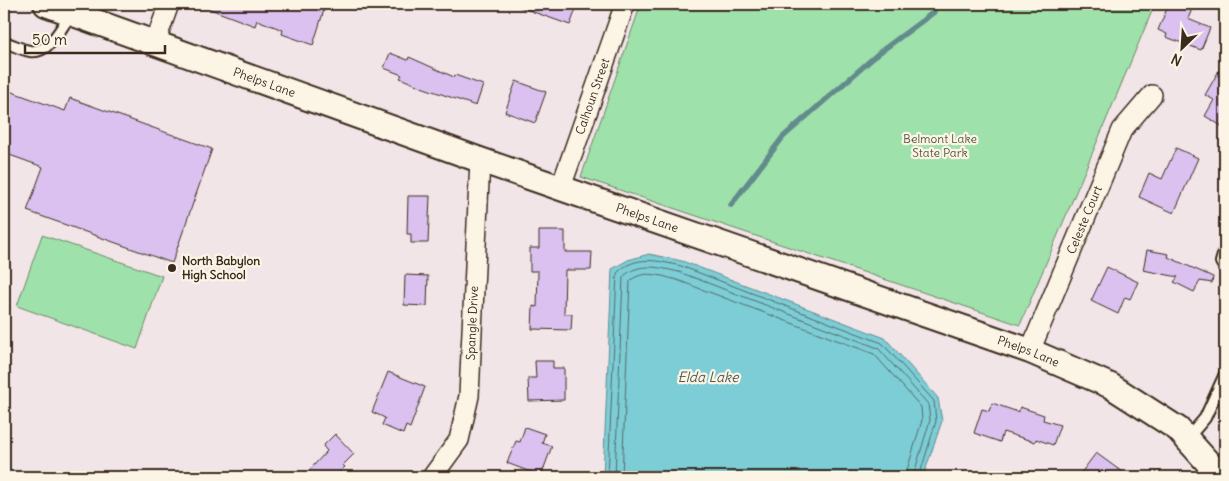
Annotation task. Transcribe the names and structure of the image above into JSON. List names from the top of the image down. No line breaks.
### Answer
{"streets":{"street":["Phelps Lane","Calhoun Street","Celeste Court","Spangle Drive"]},"crossings":[["Phelps Lane","Calhoun Street"],["Phelps Lane","Celeste Court"],["Phelps Lane","Spangle Drive"]],"water":["Elda Lake"],"parks":["Belmont Lake State Park"],"places":["North Babylon High School"],"scale_bar":"50 m","north":"bottom left"}
